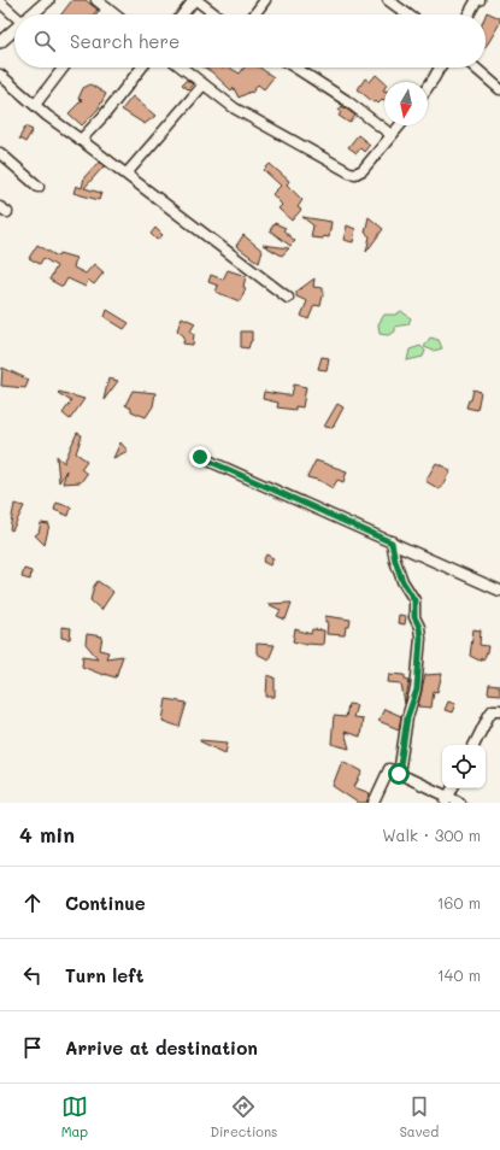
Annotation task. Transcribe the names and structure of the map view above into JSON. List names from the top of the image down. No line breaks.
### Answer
{"north":"bottom","page":{"search":"Search here","heading":["4 min","Walk · 300 m"],"list":[["Continue","160 m"],["Turn left","140 m"],"Arrive at destination"],"nav":["Map","Directions","Saved"]}}
